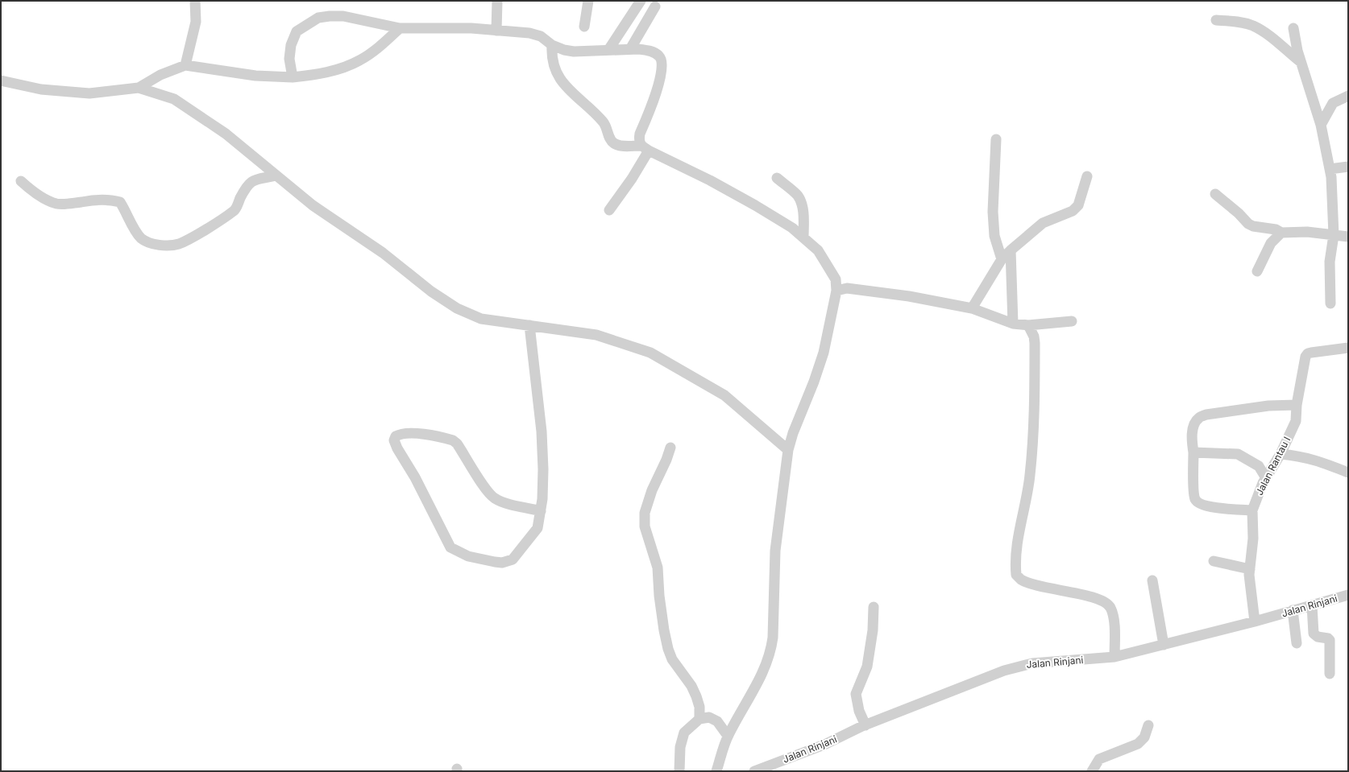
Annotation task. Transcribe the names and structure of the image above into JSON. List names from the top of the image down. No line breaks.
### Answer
{"streets":{"street":["Jalan Rantau I","Jalan Rinjani"]},"crossings":[["Jalan Rantau I","Jalan Rinjani"]]}
